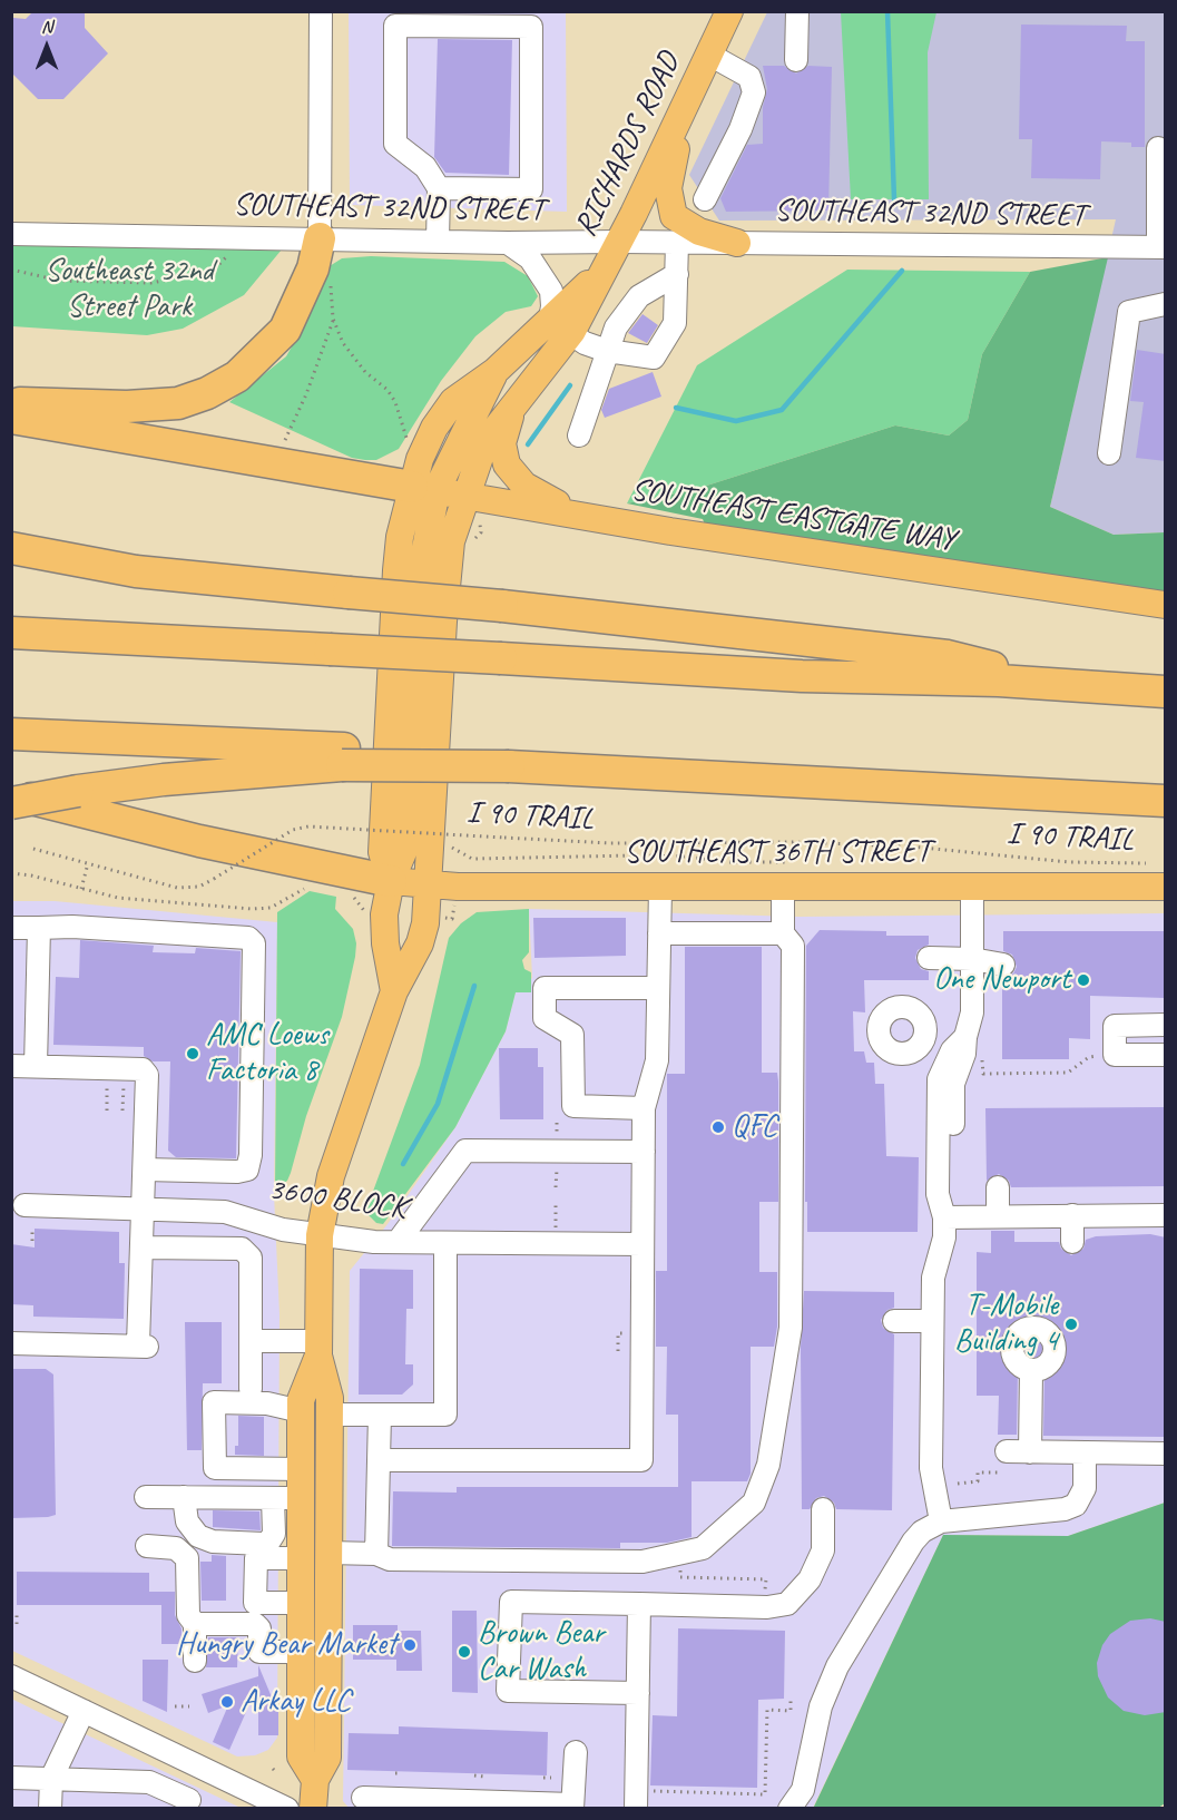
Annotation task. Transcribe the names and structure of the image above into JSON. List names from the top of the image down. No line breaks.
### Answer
{"streets":{"main road":["RICHARDS ROAD","SOUTHEAST EASTGATE WAY","SOUTHEAST 36TH STREET"],"street":["SOUTHEAST 32ND STREET","3600 BLOCK"],"path":["I 90 TRAIL"]},"crossings":[["RICHARDS ROAD","SOUTHEAST 32ND STREET"],["RICHARDS ROAD","SOUTHEAST EASTGATE WAY"],["RICHARDS ROAD","SOUTHEAST 36TH STREET"],["RICHARDS ROAD","3600 BLOCK"],["I 90 TRAIL","SOUTHEAST 36TH STREET"]],"parks":["Southeast 32nd Street Park"],"places":["One Newport","AMC Loews Factoria 8","QFC","T-Mobile Building 4","Hungry Bear Market","Brown Bear Car Wash","Arkay LLC"],"north":"top"}
